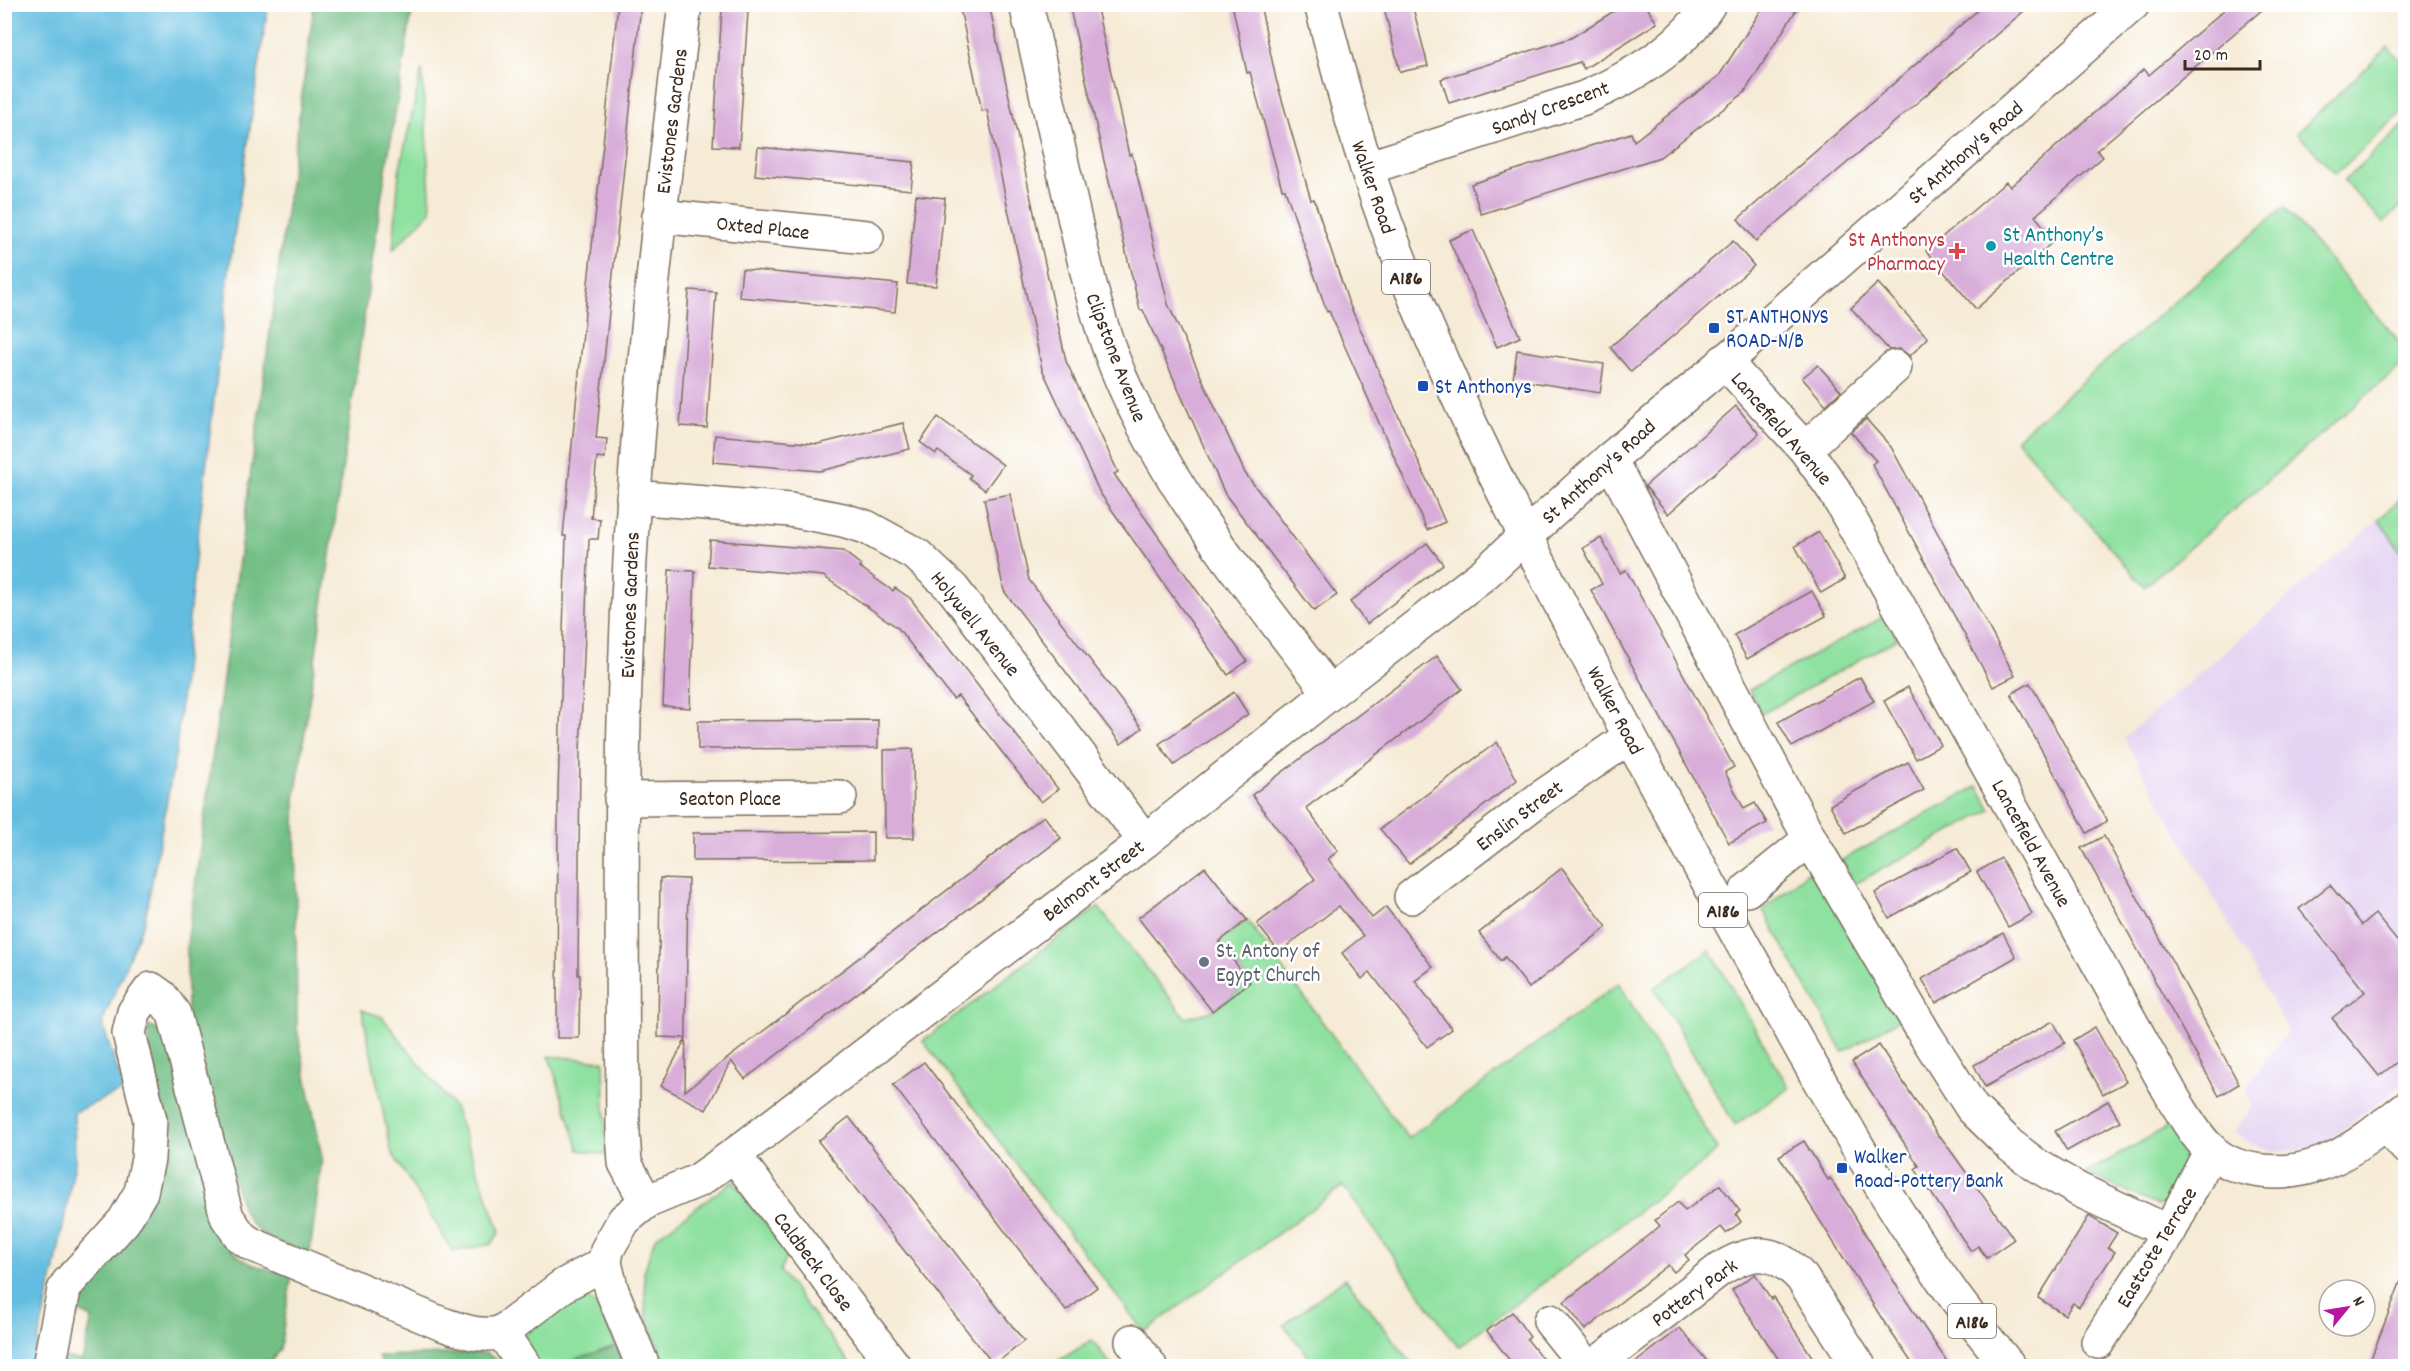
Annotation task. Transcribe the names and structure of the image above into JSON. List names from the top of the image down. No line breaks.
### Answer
{"streets":{"street":["Sandy Crescent","Evistones Gardens","St Anthony's Road","Walker Road","Oxted Place","A186","Clipstone Avenue","Lancefield Avenue","Holywell Avenue","Seaton Place","Enslin Street","Belmont Street","Eastcote Terrace","Caldbeck Close","Pottery Park"]},"crossings":[["Sandy Crescent","Walker Road"],["Evistones Gardens","Oxted Place"],["Evistones Gardens","Holywell Avenue"],["Evistones Gardens","Seaton Place"],["Evistones Gardens","Belmont Street"],["St Anthony's Road","Walker Road"],["St Anthony's Road","Lancefield Avenue"],["St Anthony's Road","Belmont Street"],["Walker Road","Enslin Street"],["Walker Road","Belmont Street"],["Clipstone Avenue","Belmont Street"],["Lancefield Avenue","Eastcote Terrace"],["Holywell Avenue","Belmont Street"],["Belmont Street","Caldbeck Close"]],"places":{"other":["St Anthony’s Health Centre","St. Antony of Egypt Church"],"health":["St Anthonys Pharmacy"],"transit":["ST ANTHONYS ROAD-N/B","St Anthonys","Walker Road-Pottery Bank"]},"scale_bar":"20 m","north":"top right"}
